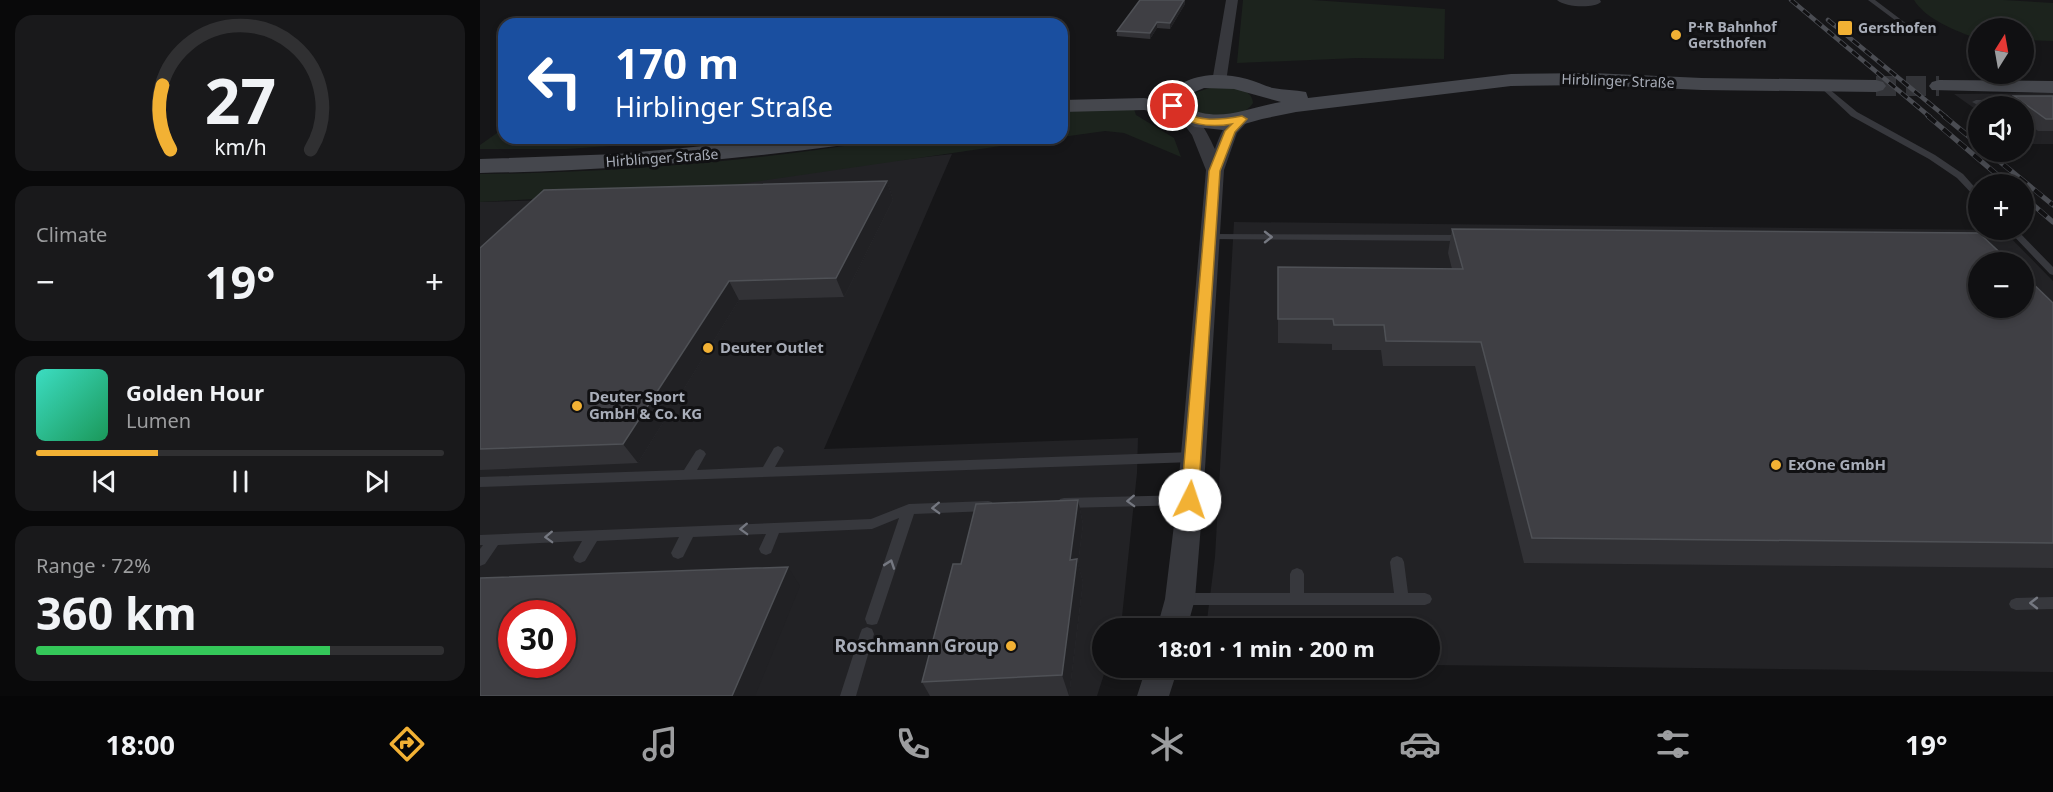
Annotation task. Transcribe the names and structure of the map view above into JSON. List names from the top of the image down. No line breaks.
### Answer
{"streets":{"main road":["Hirblinger Straße"]},"places":{"transit":["Gersthofen"],"other":["P+R Bahnhof Gersthofen","Deuter Outlet","Deuter Sport GmbH & Co. KG","ExOne GmbH","Roschmann Group"]},"north":"top","page":{"map_buttons":["+","−"],"turn":["170 m","Hirblinger Straße"],"tile":["Climate",["Range · 72%","360 km"]],"heat":["−","19°","+"],"song":["Golden Hour","Lumen"],"limit":"30","trip":"18:01 · 1 min · 200 m","tabs":["18:00","19°"],"gauge":["27","km/h"]}}
